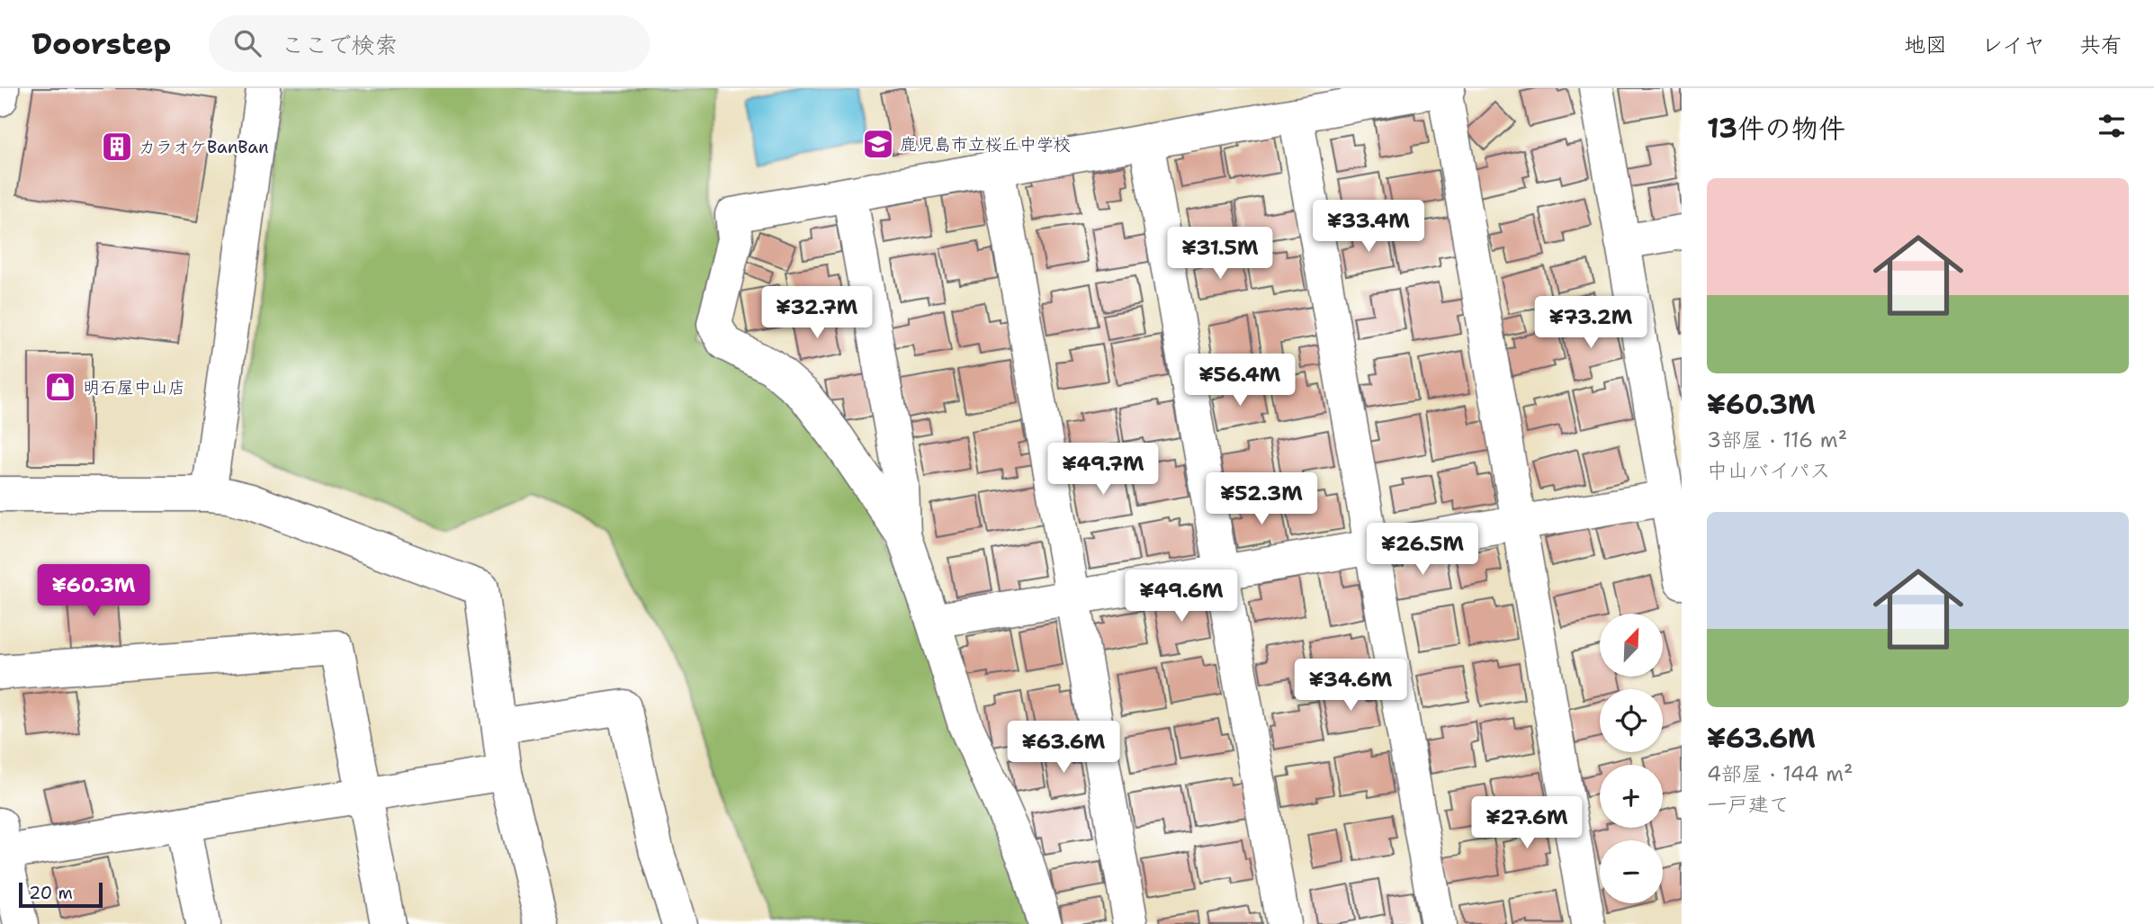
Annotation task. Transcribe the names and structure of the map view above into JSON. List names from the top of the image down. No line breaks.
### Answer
{"places":{"school or university":["鹿児島市立桜丘中学校"],"building":["カラオケBanBan"],"shop":["明石屋中山店"]},"scale_bar":"20 m","north":"top right","page":{"header":"Doorstep","search":"ここで検索","nav":["地図","レイヤ","共有"],"heading":"13件の物件","list":[{"name":"¥60.3M","note":"3部屋 · 116 m² · 中山バイパス"},{"name":"¥63.6M","note":"4部屋 · 144 m² · 一戸建て"}],"price":["¥33.4M","¥31.5M","¥32.7M","¥73.2M","¥56.4M","¥49.7M","¥52.3M","¥26.5M","¥60.3M","¥49.6M","¥34.6M","¥63.6M","¥27.6M"],"map_buttons":["+","−"],"scale":"20 m"}}
